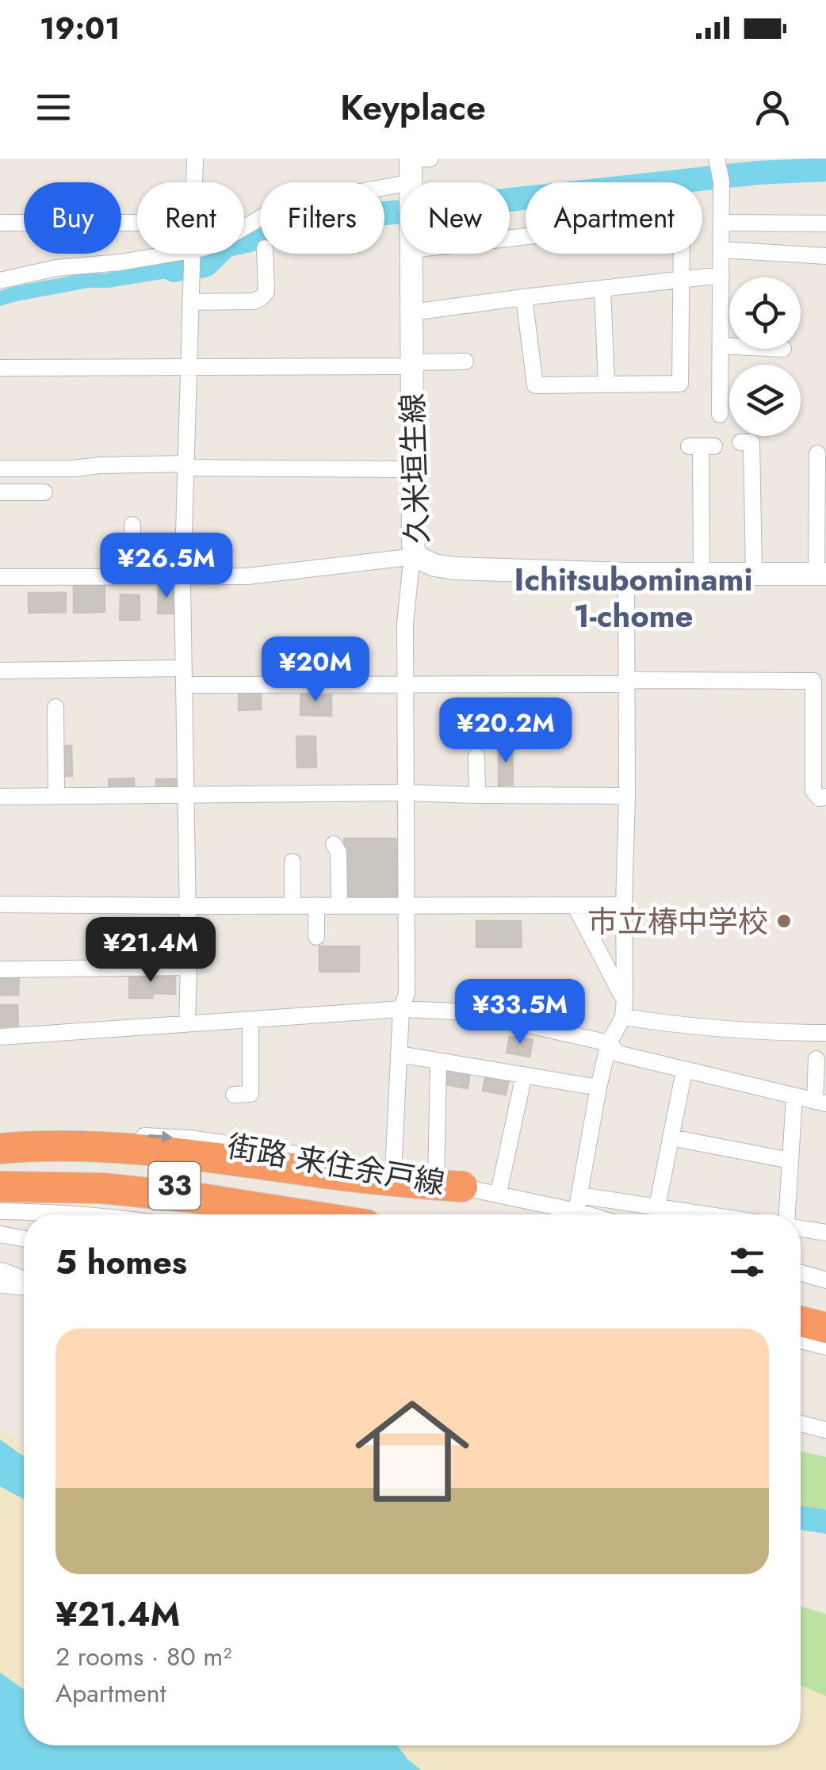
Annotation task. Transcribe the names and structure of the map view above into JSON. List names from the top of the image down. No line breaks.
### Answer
{"streets":{"highway":["33"],"main road":["久米垣生線"],"street":["街路 来住余戸線"]},"districts":["Ichitsubominami 1-chome"],"places":["市立椿中学校"],"page":{"status":"19:01","header":"Keyplace","chip":["Buy","Rent","Filters","New","Apartment"],"price":["¥26.5M","¥20M","¥20.2M","¥21.4M","¥33.5M"],"heading":"5 homes","list":[{"name":"¥21.4M","note":"2 rooms · 80 m² · Apartment"}]}}
